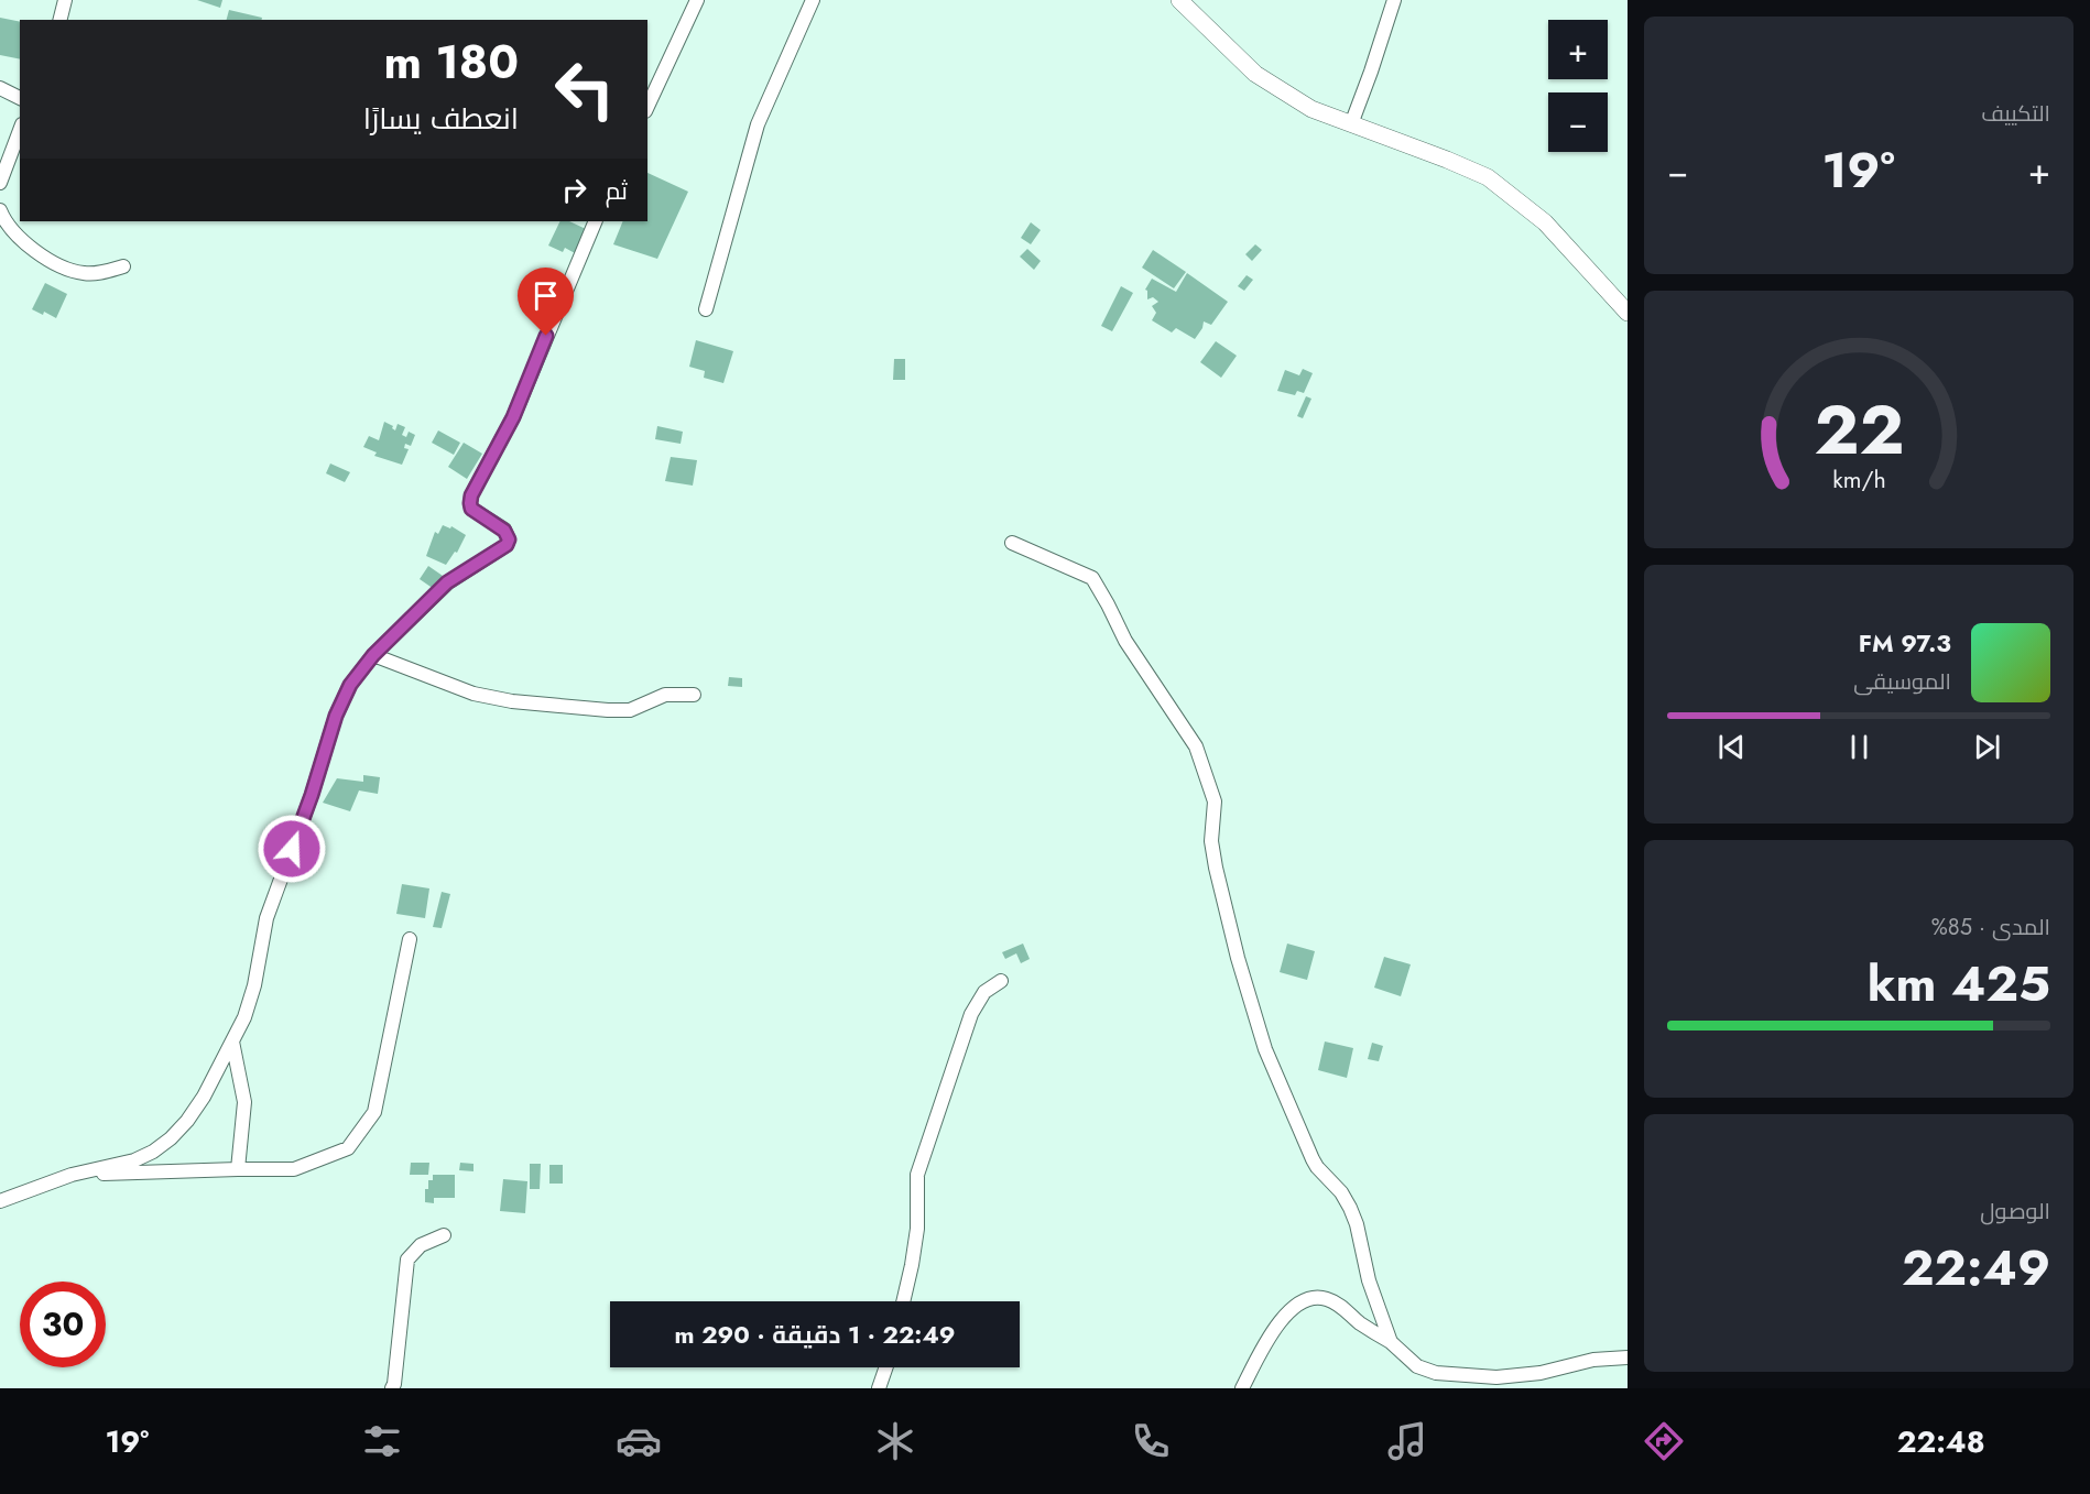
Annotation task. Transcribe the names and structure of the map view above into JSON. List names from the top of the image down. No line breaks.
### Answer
{"page":{"tile":["التكييف",["المدى · 85%","425 km"],["الوصول","22:49"]],"map_buttons":["+","−"],"turn":["180 m","انعطف يسارًا"],"heat":["−","19°","+"],"then":"ثم","song":["97.3 FM","الموسيقى"],"limit":"30","trip":"22:49 · 1 دقيقة · 290 m","tabs":["22:48","19°"],"gauge":["22","km/h"]}}
